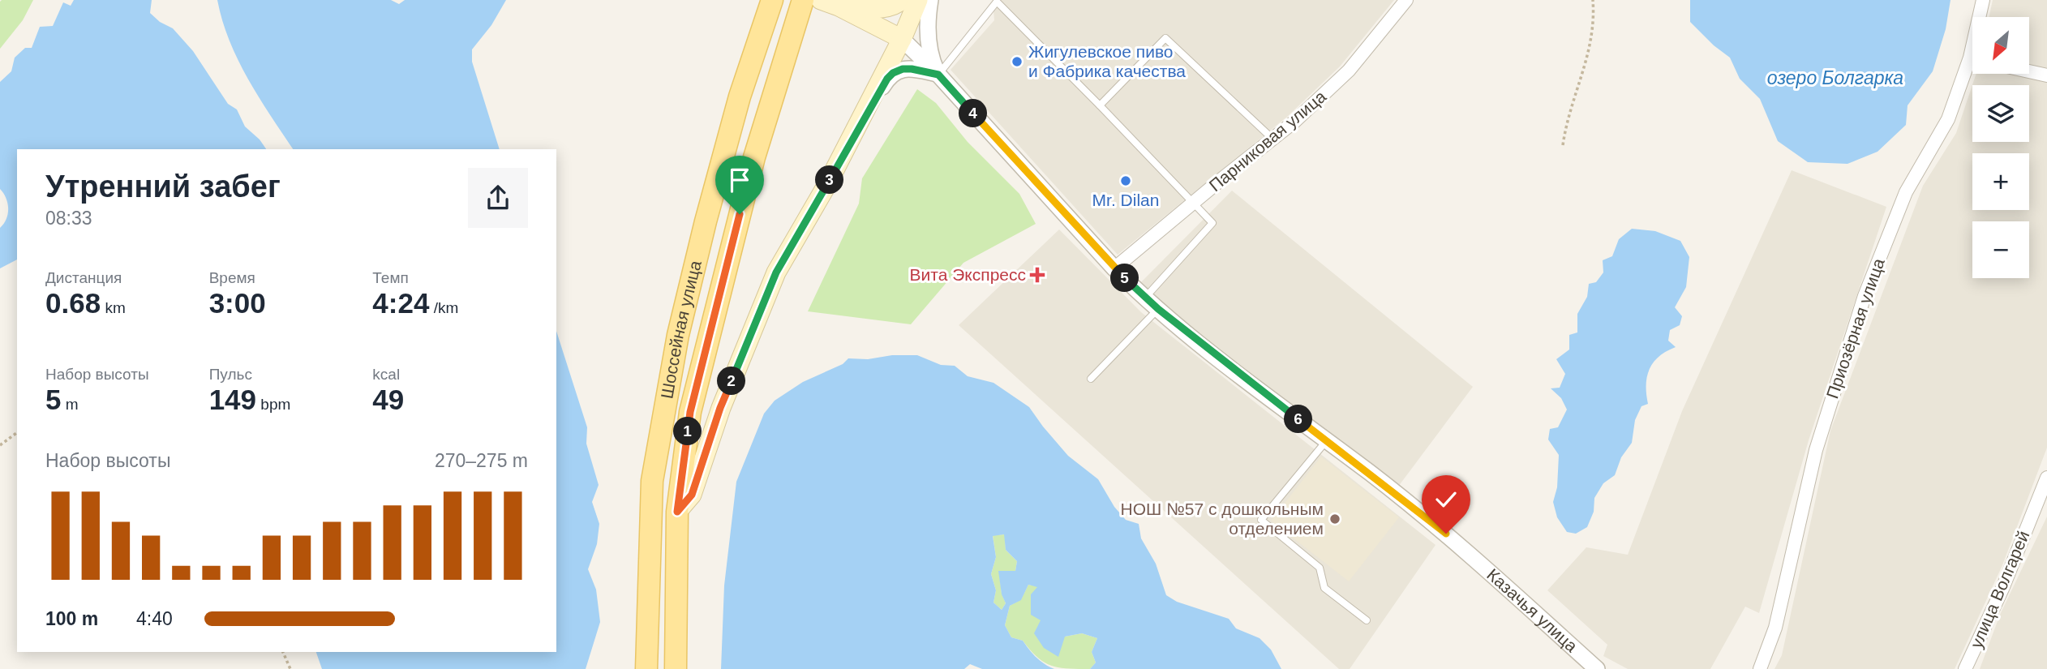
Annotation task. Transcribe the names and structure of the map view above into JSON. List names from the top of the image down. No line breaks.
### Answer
{"streets":{"main road":["Шоссейная улица","Казачья улица"],"street":["Парниковая улица","Приозёрная улица","улица Волгарей"]},"crossings":[["Парниковая улица","Казачья улица"]],"water":["озеро Болгарка"],"places":{"other":["Жигулевское пиво и Фабрика качества","Mr. Dilan","НОШ №57 с дошкольным отделением"],"health":["Вита Экспресс"]},"north":"bottom left","page":{"map_buttons":["+","−"],"pins":["4","3","5","2","6","1"],"heading":["Утренний забег","08:33"],"stats":[["Дистанция","0.68 km"],["Время","3:00"],["Темп","4:24 /km"],["Набор высоты","5 m"],["Пульс","149 bpm"],["kcal","49"]],"chart":["Набор высоты","270–275 m"],"list":[{"name":"100 m","note":"4:40"}]}}
